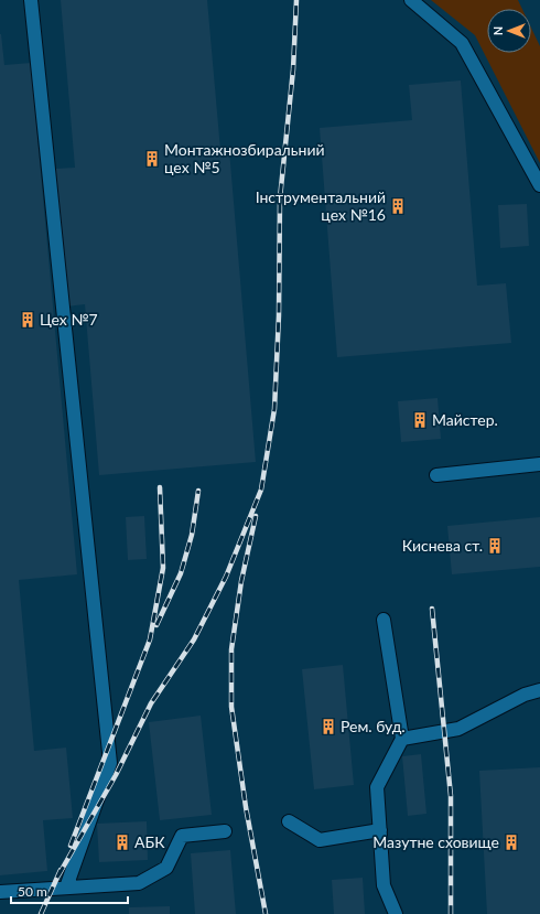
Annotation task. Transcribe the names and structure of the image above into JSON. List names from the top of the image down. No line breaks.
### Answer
{"places":{"building":["Монтажнозбиральний цех №5","Інструментальний цех №16","Цех №7","Майстер.","Киснева ст.","Рем. буд.","АБК","Мазутне сховище"]},"scale_bar":"50 m","north":"left"}
